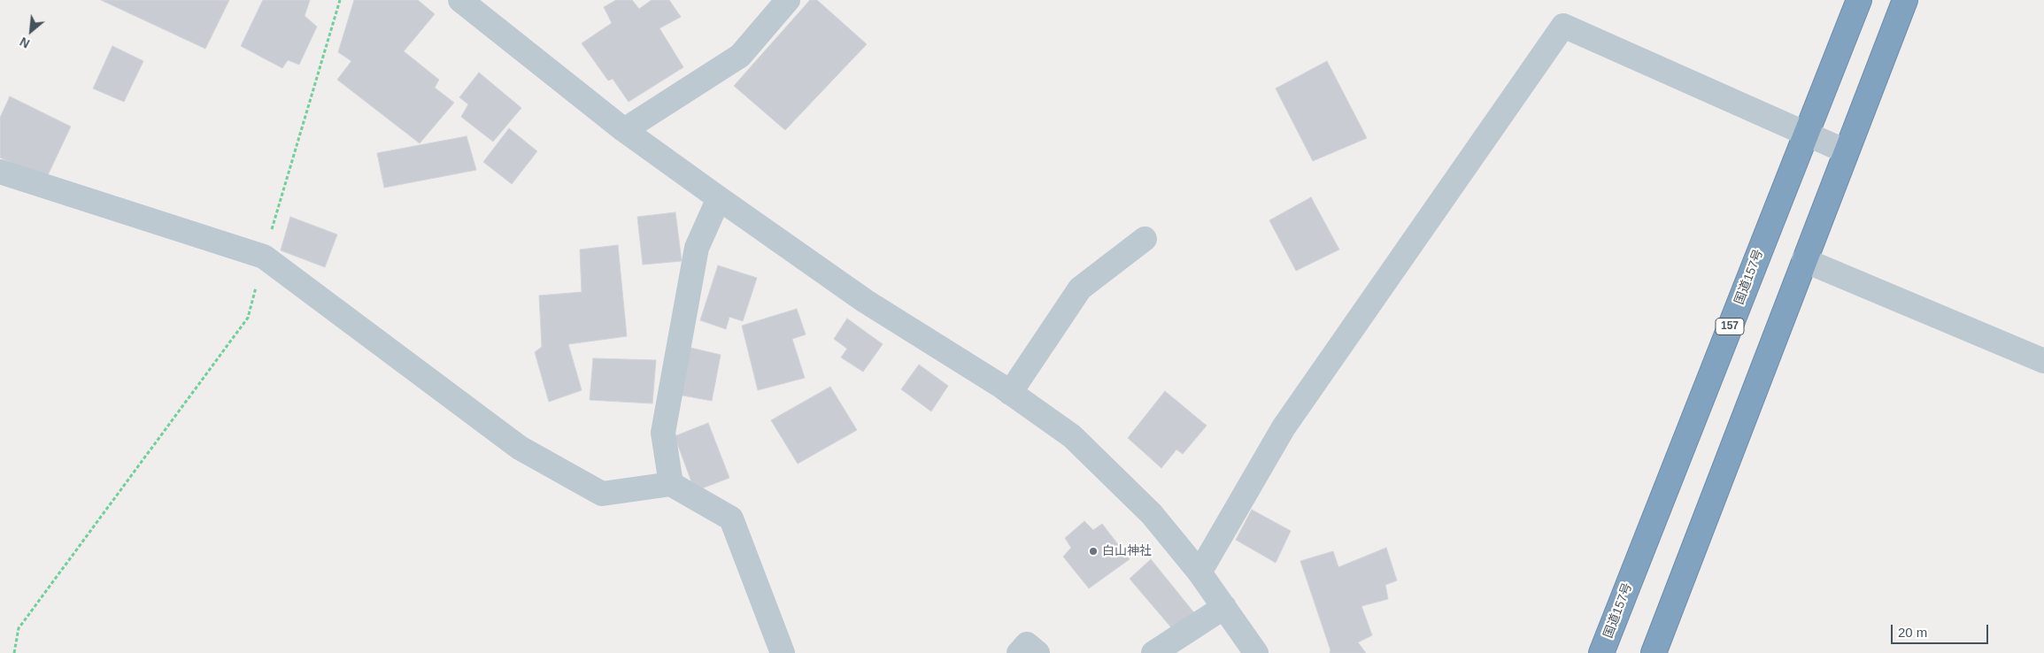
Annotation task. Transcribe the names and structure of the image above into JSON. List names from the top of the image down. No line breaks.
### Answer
{"streets":{"highway":["国道157号","157"]},"places":["白山神社"],"scale_bar":"20 m","north":"bottom left"}
